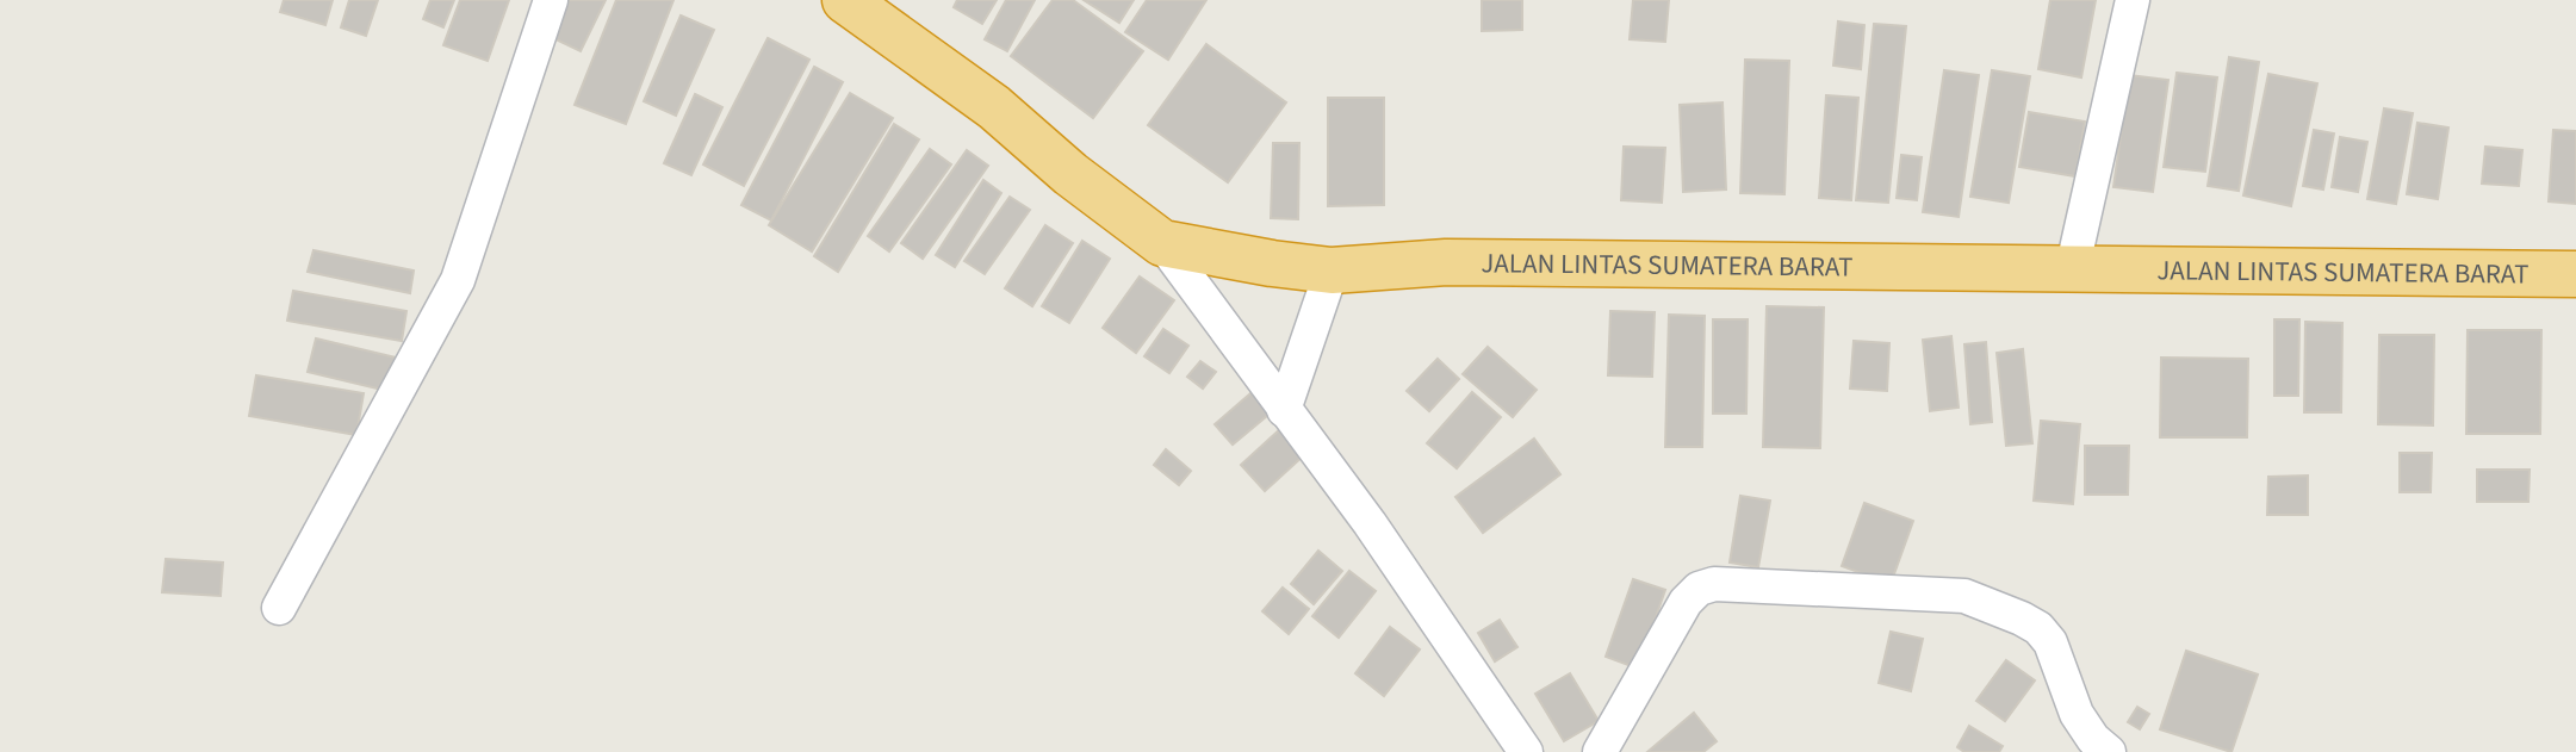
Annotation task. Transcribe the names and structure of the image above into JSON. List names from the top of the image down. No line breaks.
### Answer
{"streets":{"highway":["JALAN LINTAS SUMATERA BARAT"]}}
